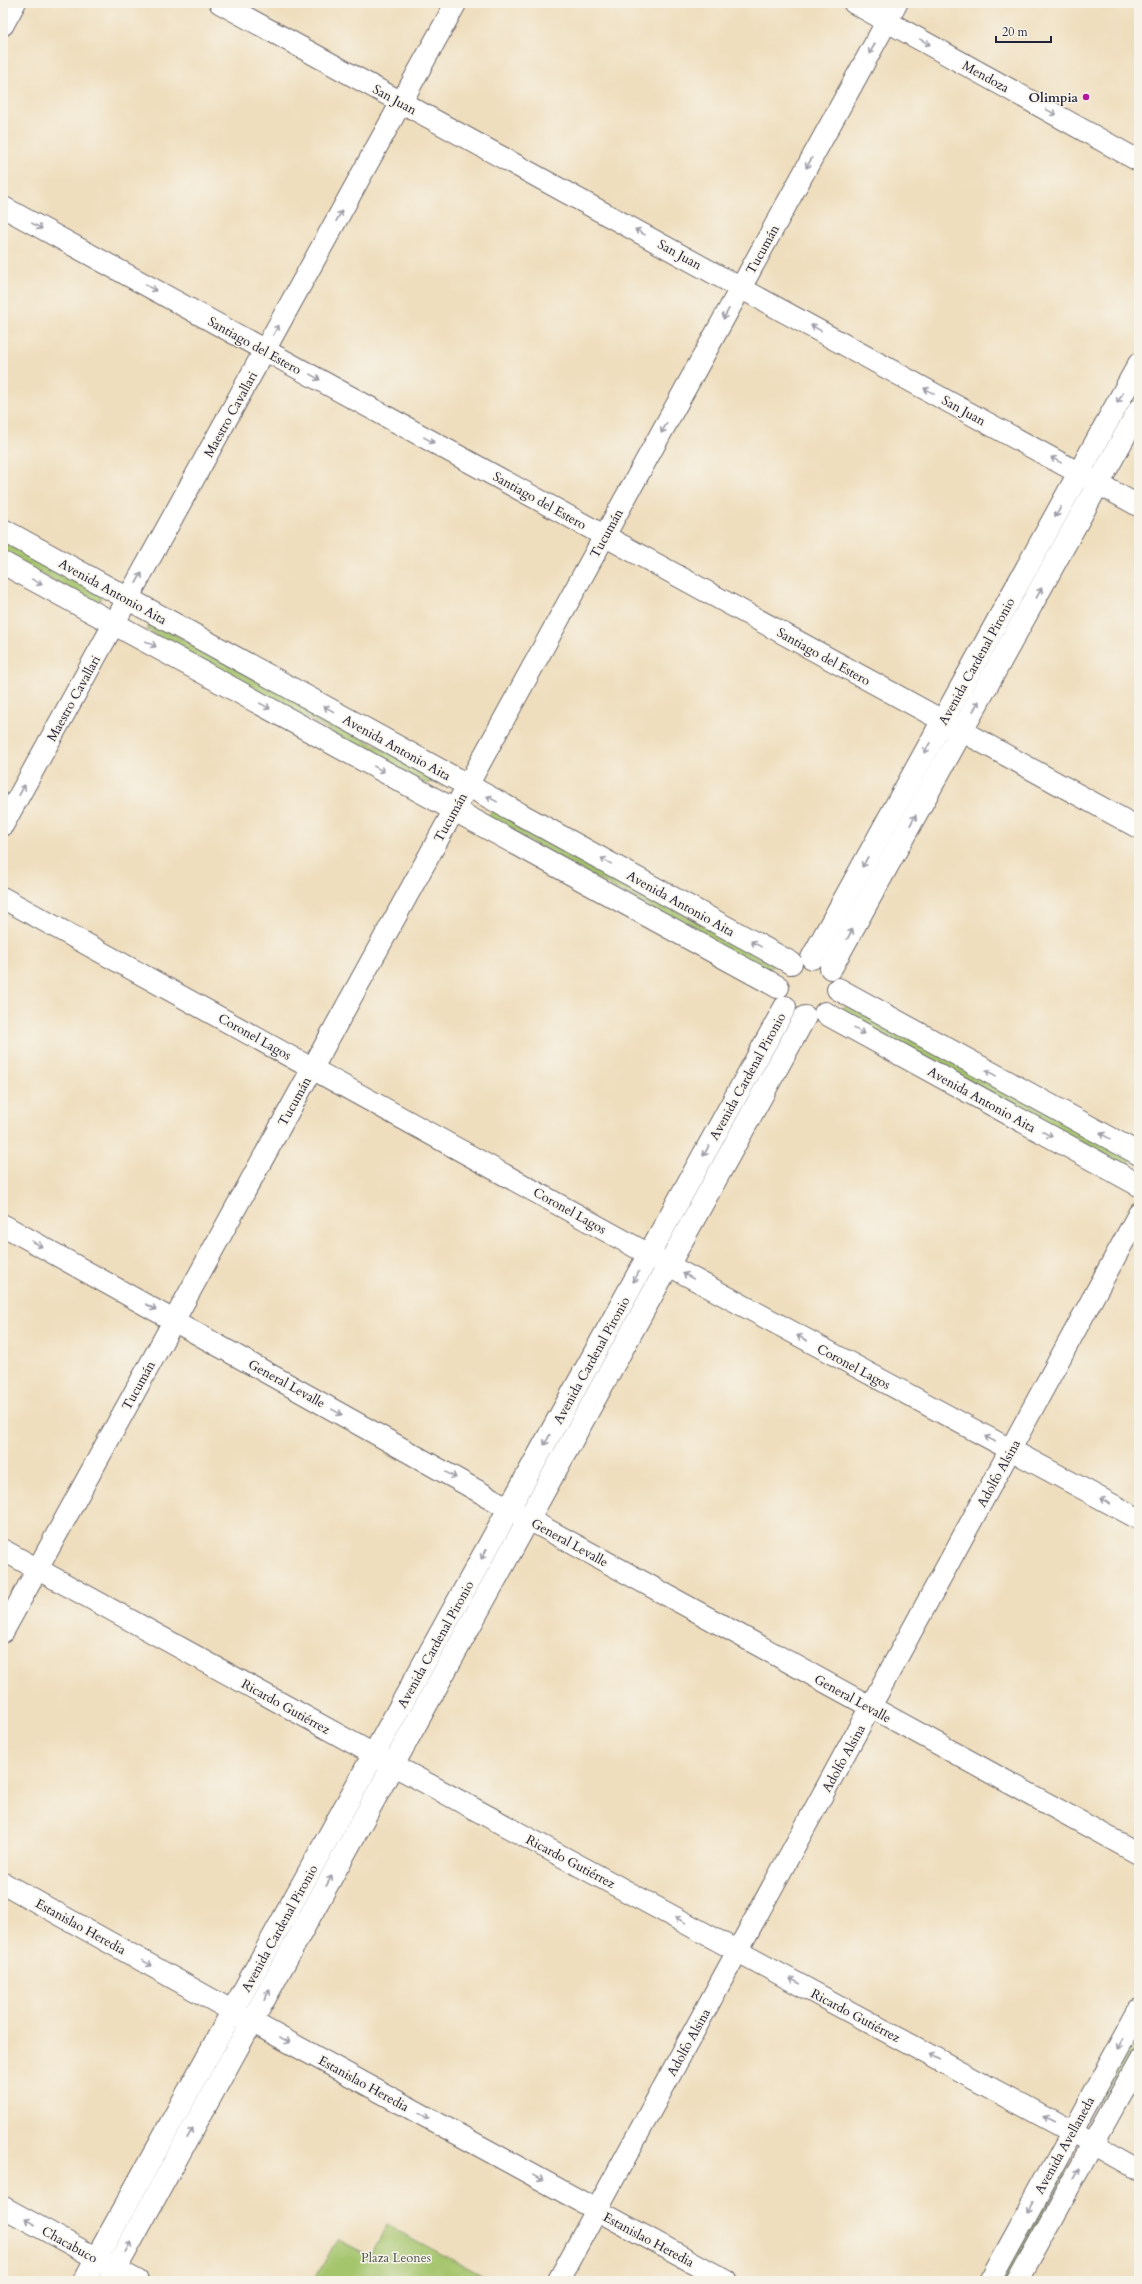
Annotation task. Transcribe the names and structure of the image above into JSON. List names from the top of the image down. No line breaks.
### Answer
{"streets":{"main road":["Avenida Antonio Aita","Avenida Cardenal Pironio"],"street":["Mendoza","San Juan","Tucumán","Santiago del Estero","Maestro Cavallari","Coronel Lagos","General Levalle","Adolfo Alsina","Ricardo Gutiérrez","Estanislao Heredia","Avenida Avellaneda","Chacabuco"]},"crossings":[["Mendoza","Tucumán"],["San Juan","Tucumán"],["San Juan","Maestro Cavallari"],["San Juan","Avenida Cardenal Pironio"],["Tucumán","Santiago del Estero"],["Tucumán","Avenida Antonio Aita"],["Tucumán","Coronel Lagos"],["Tucumán","General Levalle"],["Tucumán","Ricardo Gutiérrez"],["Santiago del Estero","Maestro Cavallari"],["Santiago del Estero","Avenida Cardenal Pironio"],["Maestro Cavallari","Avenida Antonio Aita"],["Avenida Antonio Aita","Avenida Cardenal Pironio"],["Avenida Cardenal Pironio","Coronel Lagos"],["Avenida Cardenal Pironio","General Levalle"],["Avenida Cardenal Pironio","Ricardo Gutiérrez"],["Avenida Cardenal Pironio","Estanislao Heredia"],["Avenida Cardenal Pironio","Chacabuco"],["Coronel Lagos","Adolfo Alsina"],["General Levalle","Adolfo Alsina"],["Adolfo Alsina","Ricardo Gutiérrez"],["Adolfo Alsina","Estanislao Heredia"],["Ricardo Gutiérrez","Avenida Avellaneda"]],"one_way":["Mendoza","San Juan","Santiago del Estero","Maestro Cavallari","Coronel Lagos","General Levalle","Ricardo Gutiérrez","Estanislao Heredia","Chacabuco"],"parks":["Plaza Leones"],"places":["Olimpia"],"scale_bar":"20 m"}
